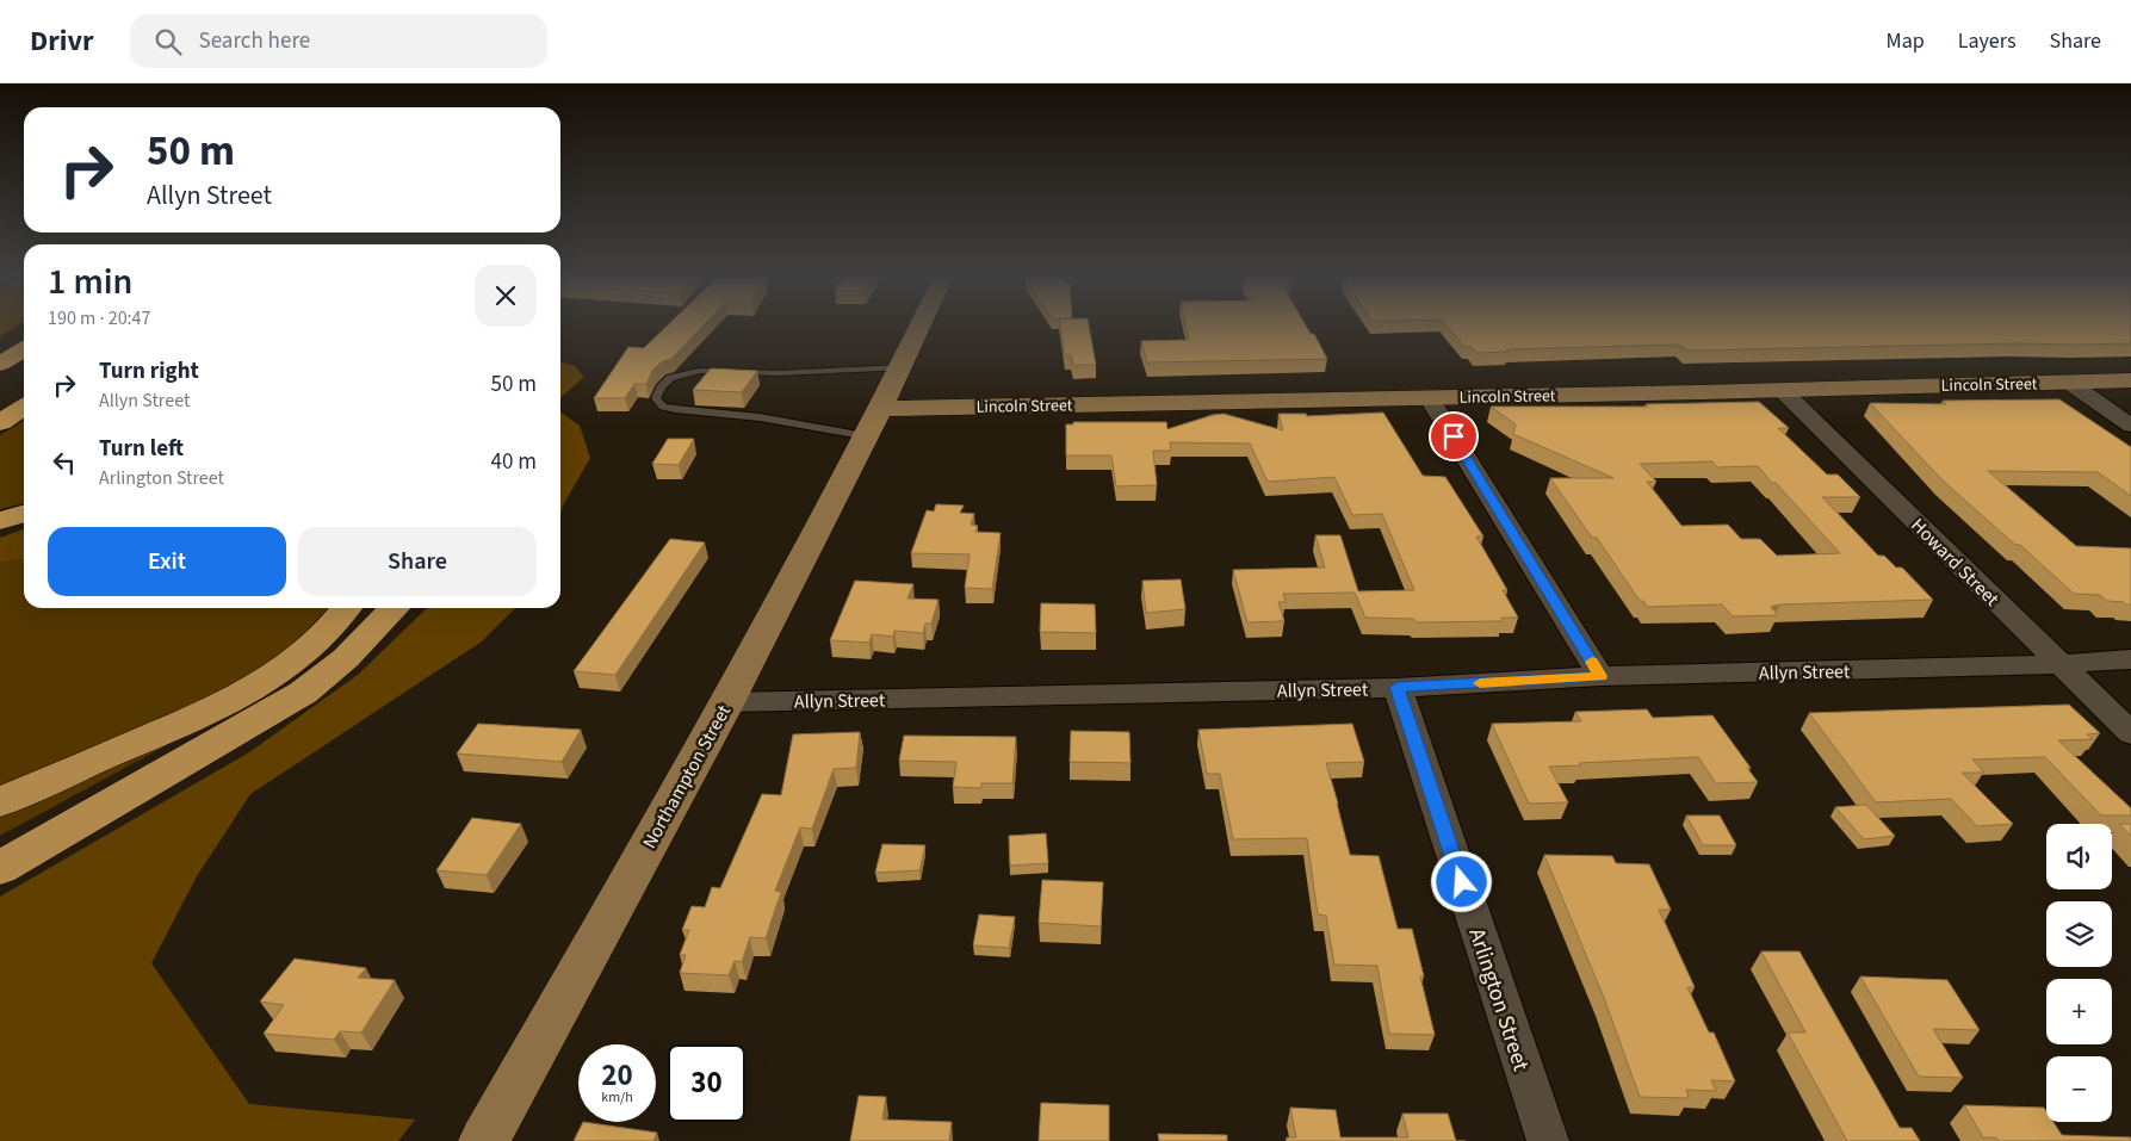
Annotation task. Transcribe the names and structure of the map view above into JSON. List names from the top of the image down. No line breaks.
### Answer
{"streets":{"main road":["Lincoln Street","Northampton Street"],"street":["Howard Street","Allyn Street","Arlington Street"]},"crossings":[["Lincoln Street","Howard Street"],["Lincoln Street","Northampton Street"],["Howard Street","Allyn Street"],["Allyn Street","Northampton Street"],["Allyn Street","Arlington Street"]],"page":{"header":"Drivr","search":"Search here","nav":["Map","Layers","Share"],"turn":["50 m","Allyn Street"],"heading":["1 min","190 m · 20:47"],"list":[{"name":"Turn right","note":"Allyn Street","value":"50 m"},{"name":"Turn left","note":"Arlington Street","value":"40 m"}],"buttons":["Exit","Share"],"map_buttons":["+","−"],"speed":"20 km/h","limit":"30"}}
